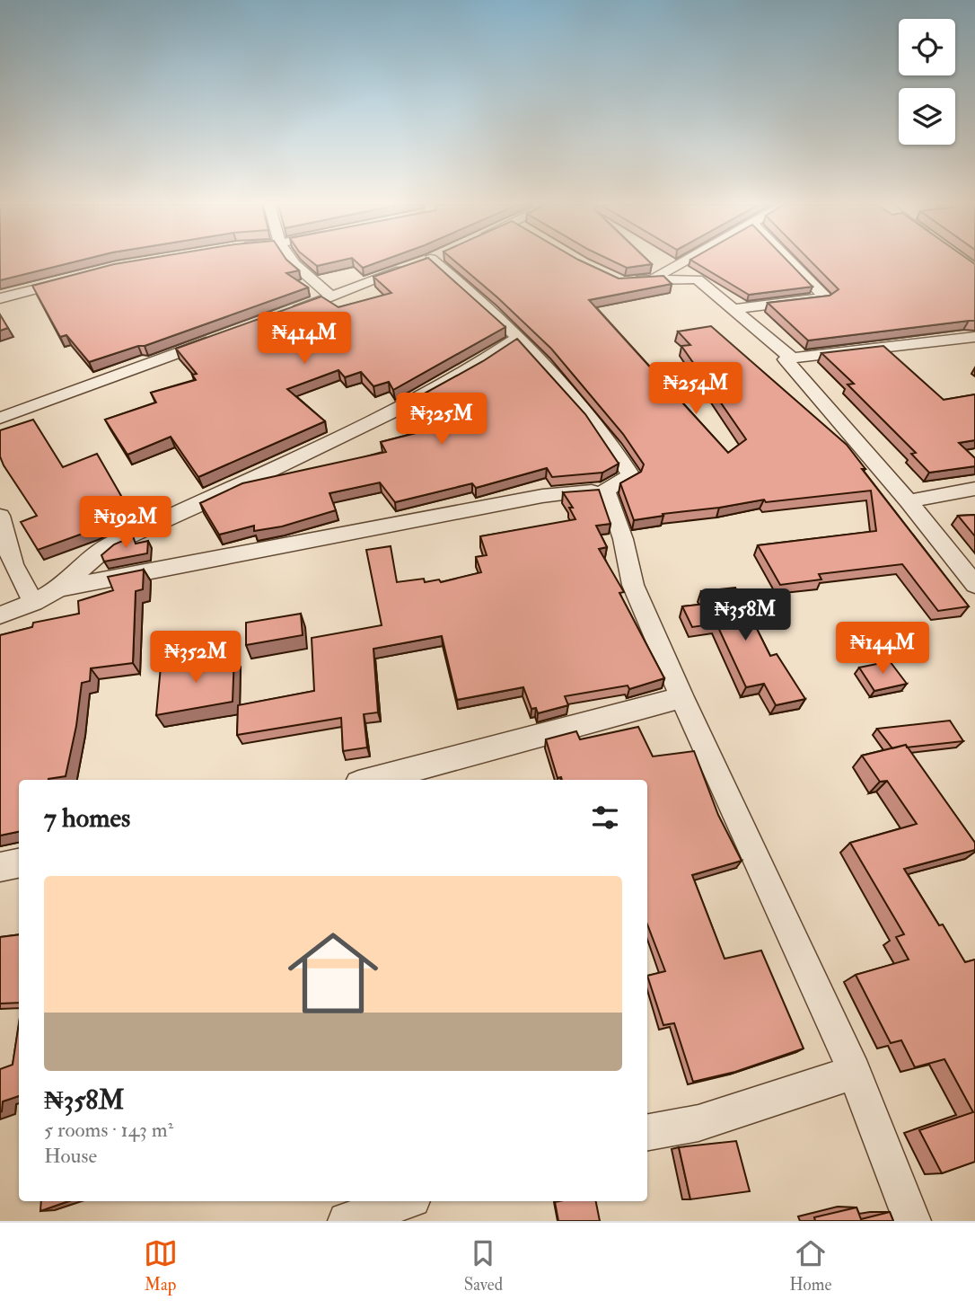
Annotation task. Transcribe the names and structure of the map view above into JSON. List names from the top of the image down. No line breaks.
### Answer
{"page":{"price":["₦414M","₦254M","₦325M","₦192M","₦358M","₦144M","₦352M"],"heading":"7 homes","list":[{"name":"₦358M","note":"5 rooms · 143 m² · House"}],"tabs":["Map","Saved","Home"]}}
